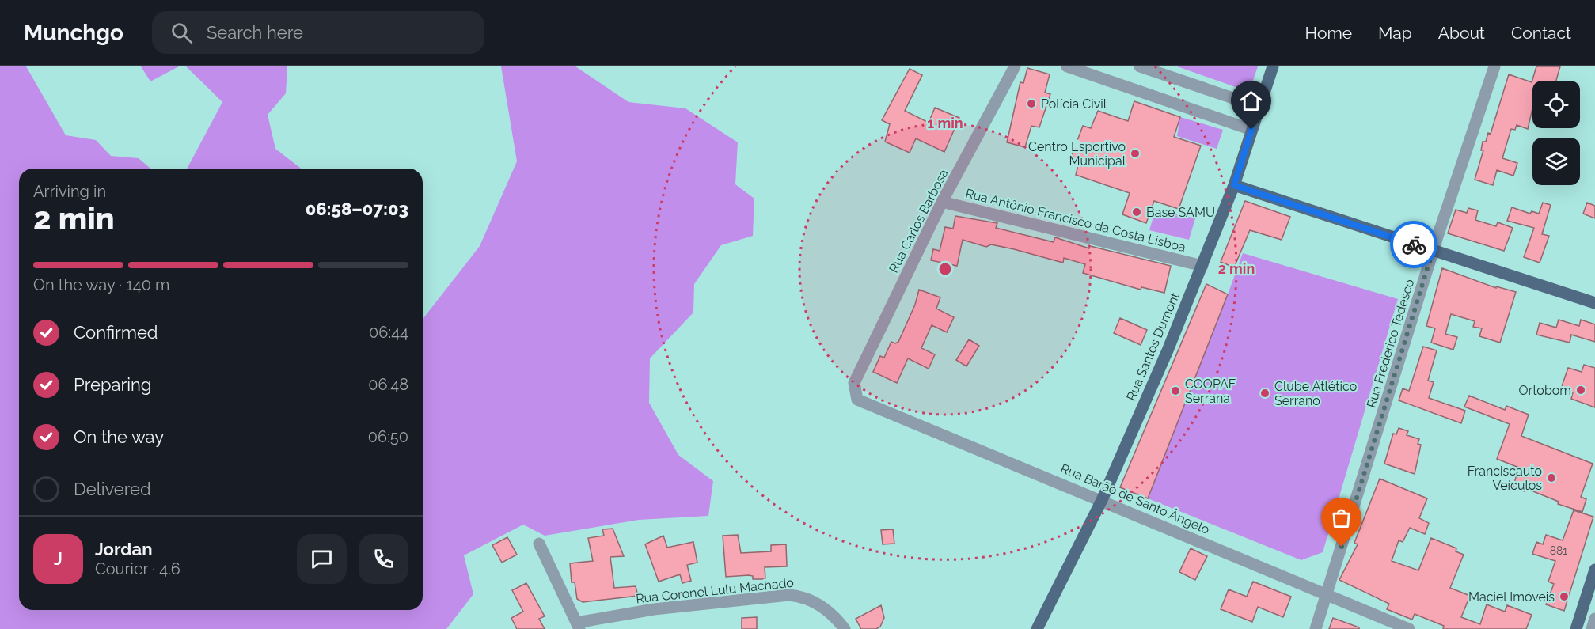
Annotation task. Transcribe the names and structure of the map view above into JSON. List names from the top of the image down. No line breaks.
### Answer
{"streets":{"main road":["Rua Santos Dumont"],"street":["Rua Antônio Francisco da Costa Lisboa","Rua Carlos Barbosa","Rua Frederico Tedesco","Rua Barão de Santo Ângelo","Rua Coronel Lulu Machado"]},"crossings":[["Rua Antônio Francisco da Costa Lisboa","Rua Carlos Barbosa"],["Rua Antônio Francisco da Costa Lisboa","Rua Santos Dumont"],["Rua Carlos Barbosa","Rua Barão de Santo Ângelo"],["Rua Frederico Tedesco","Rua Barão de Santo Ângelo"],["Rua Santos Dumont","Rua Barão de Santo Ângelo"]],"places":["Polícia Civil","Centro Esportivo Municipal","Base SAMU","Ortobom","COOPAF Serrana","Clube Atlético Serrano","Franciscauto Veículos","Maciel Imóveis"],"house_numbers":["881"],"page":{"header":"Munchgo","search":"Search here","nav":["Home","Map","About","Contact"],"heading":["2 min","Arriving in","06:58–07:03"],"panel":["Jordan","Courier · 4.6"],"bar":"On the way · 140 m","list":[["Confirmed","06:44"],["Preparing","06:48"],["On the way","06:50"],"Delivered"],"round":"J"},"rings":["1 min","2 min"]}
